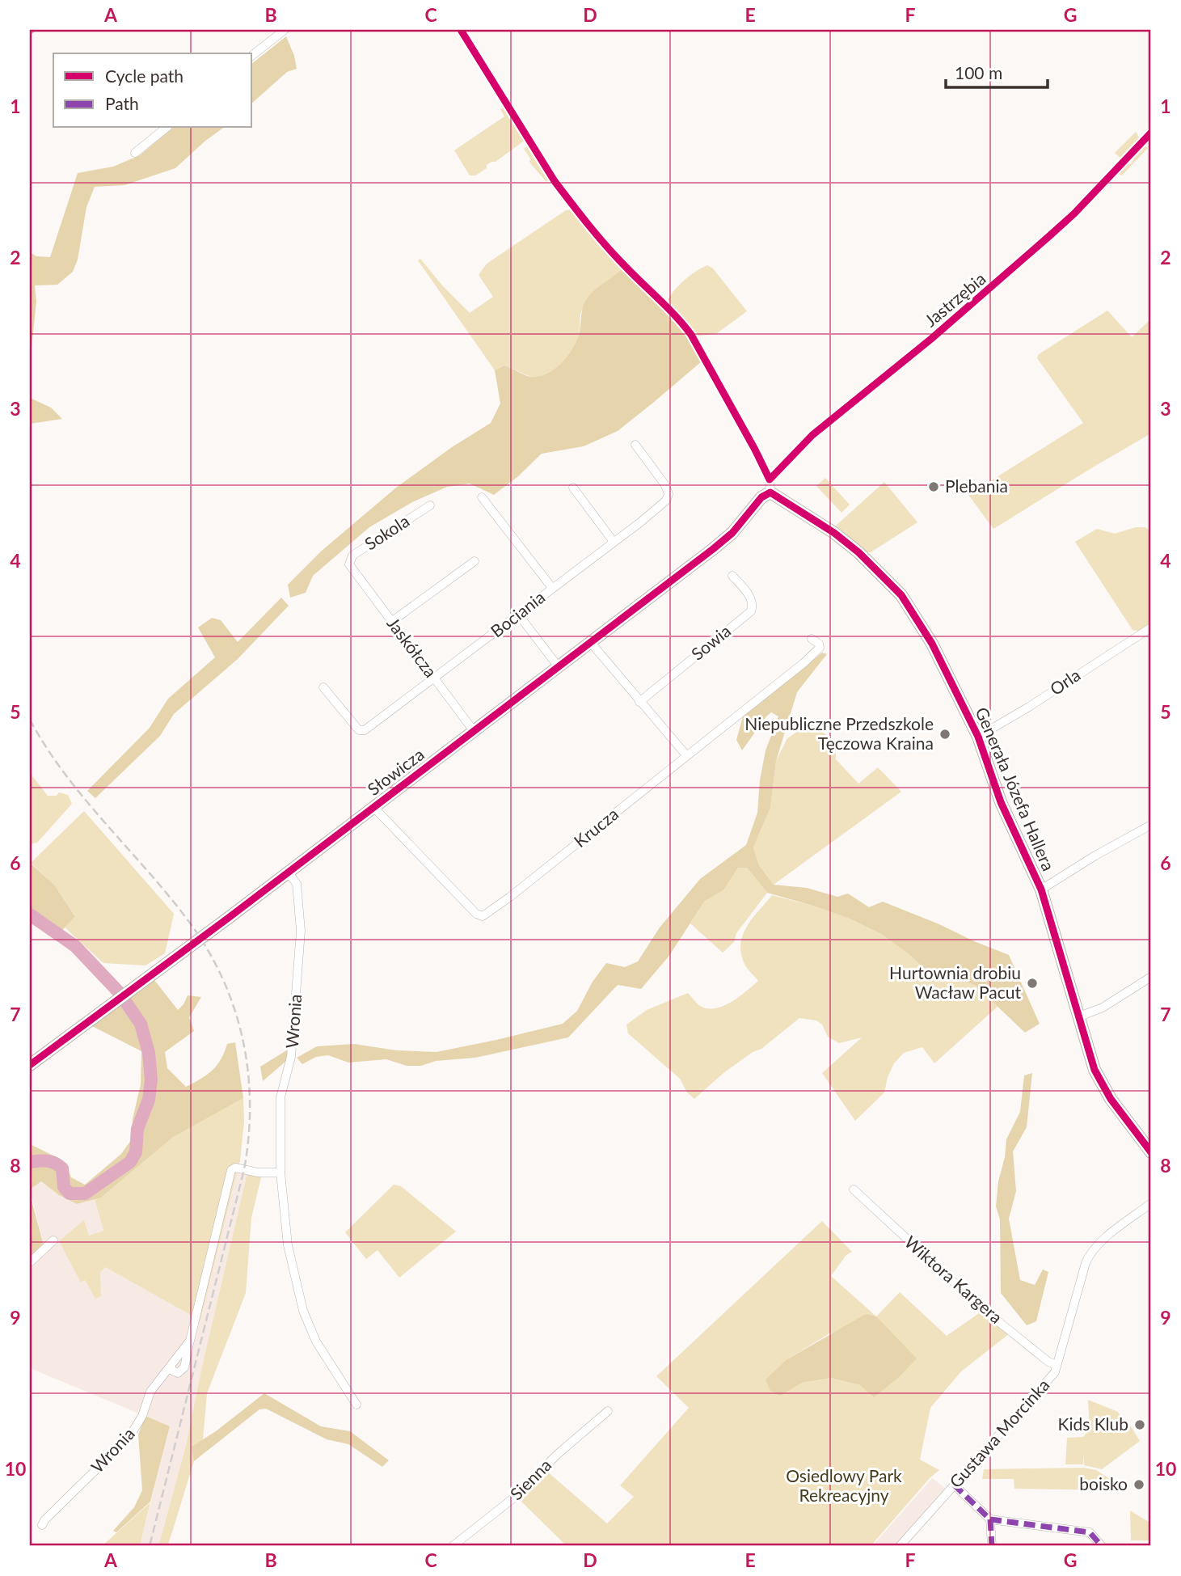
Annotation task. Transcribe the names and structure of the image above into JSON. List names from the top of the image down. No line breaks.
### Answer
{"streets":{"street":["Jastrzębia","Sokola","Bociania","Sowia","Jaskółcza","Orla","Słowicza","Generała Józefa Hallera","Krucza","Wronia","Wiktora Kargera","Gustawa Morcinka","Sienna"]},"crossings":[["Sokola","Jaskółcza"],["Bociania","Jaskółcza"],["Jaskółcza","Słowicza"],["Orla","Generała Józefa Hallera"],["Słowicza","Generała Józefa Hallera"],["Słowicza","Krucza"],["Słowicza","Wronia"],["Wiktora Kargera","Gustawa Morcinka"]],"parks":["Osiedlowy Park Rekreacyjny"],"places":["Plebania","Niepubliczne Przedszkole Tęczowa Kraina","Hurtownia drobiu Wacław Pacut","Kids Klub","boisko"],"legend":["Cycle path","Path"],"scale_bar":"100 m","grid":{"columns":["A","B","C","D","E","F","G"],"rows":["1","2","3","4","5","6","7","8","9","10"]}}
